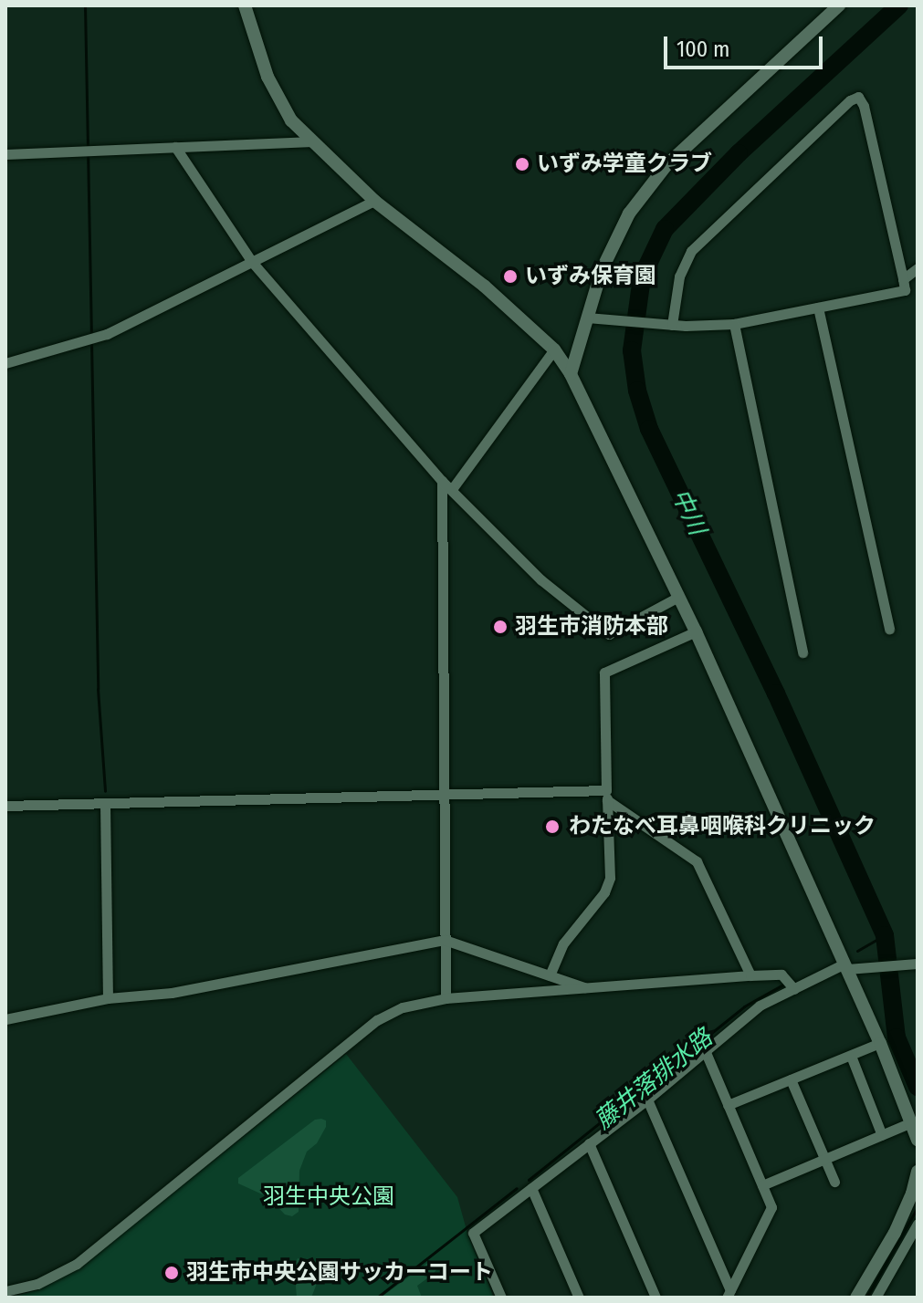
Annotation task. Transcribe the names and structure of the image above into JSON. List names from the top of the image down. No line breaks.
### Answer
{"water":["中川","藤井落排水路"],"parks":["羽生中央公園"],"places":["いずみ学童クラブ","いずみ保育園","羽生市消防本部","わたなべ耳鼻咽喉科クリニック","羽生市中央公園サッカーコート"],"scale_bar":"100 m"}
